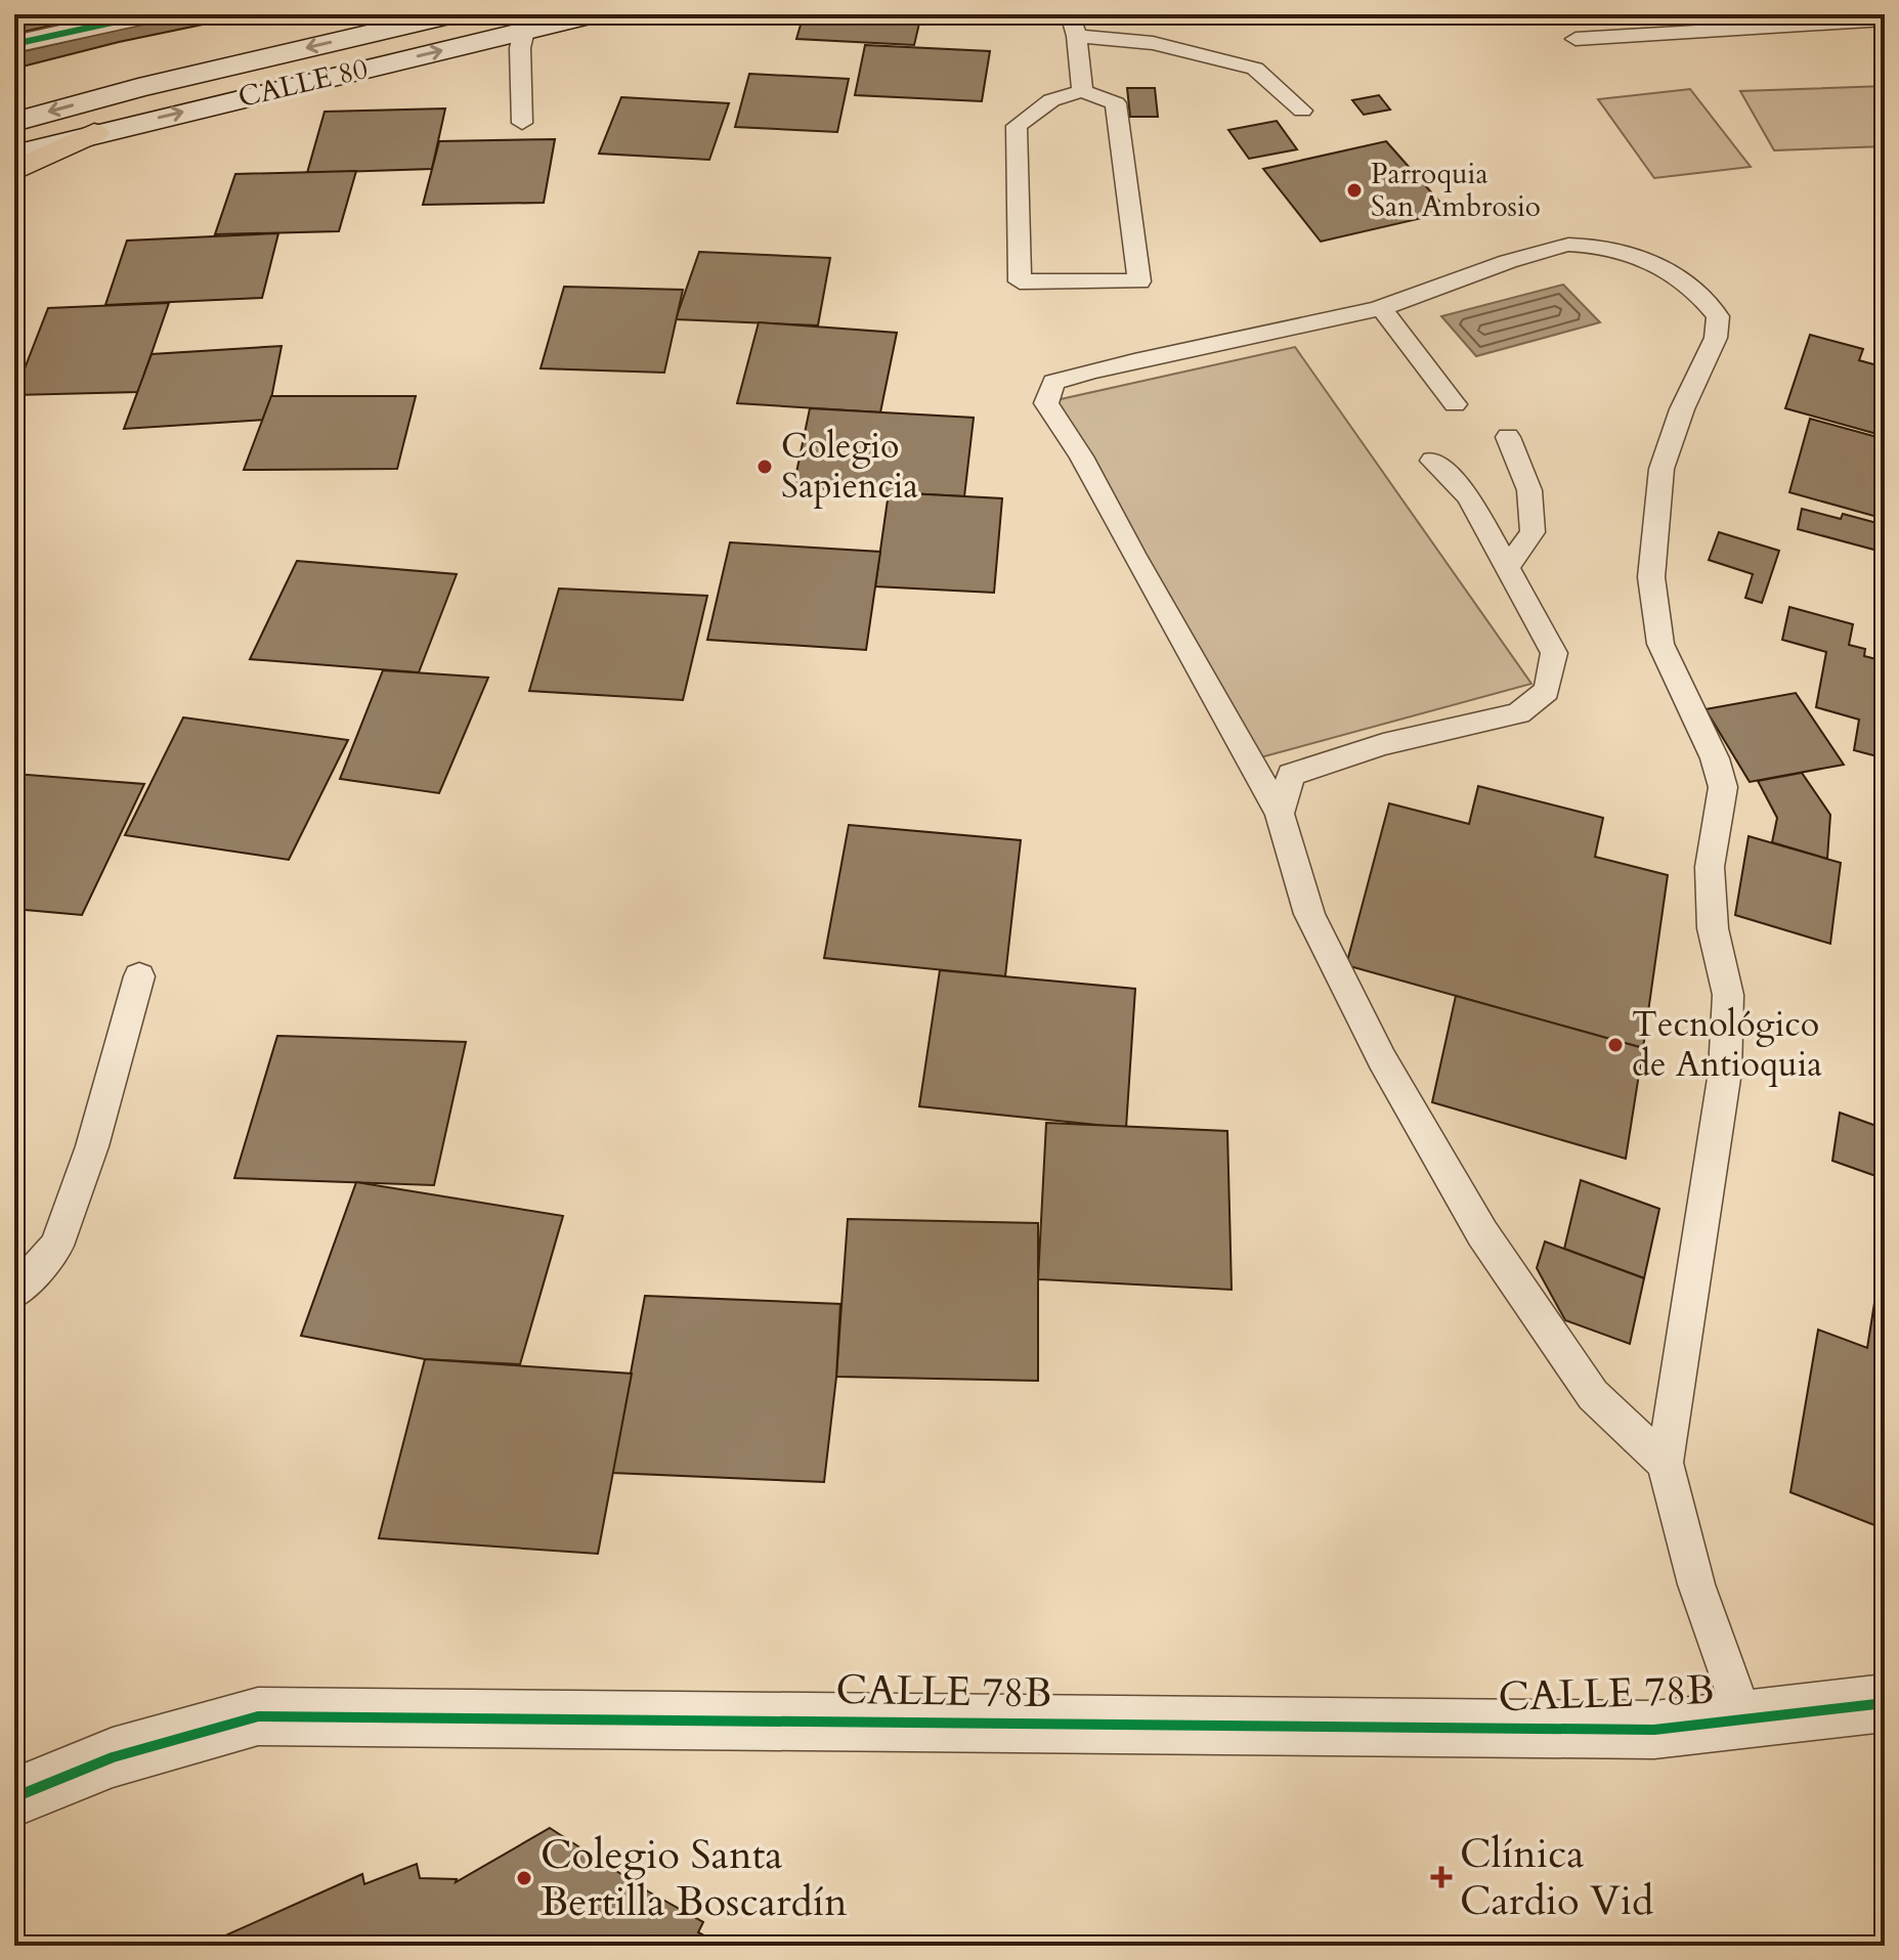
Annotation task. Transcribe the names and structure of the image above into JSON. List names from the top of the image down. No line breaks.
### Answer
{"streets":{"street":["CALLE 80","CALLE 78B"]},"places":{"other":["Parroquia San Ambrosio","Colegio Sapiencia","Tecnológico de Antioquia","Colegio Santa Bertilla Boscardín"],"health":["Clínica Cardio Vid"]}}
